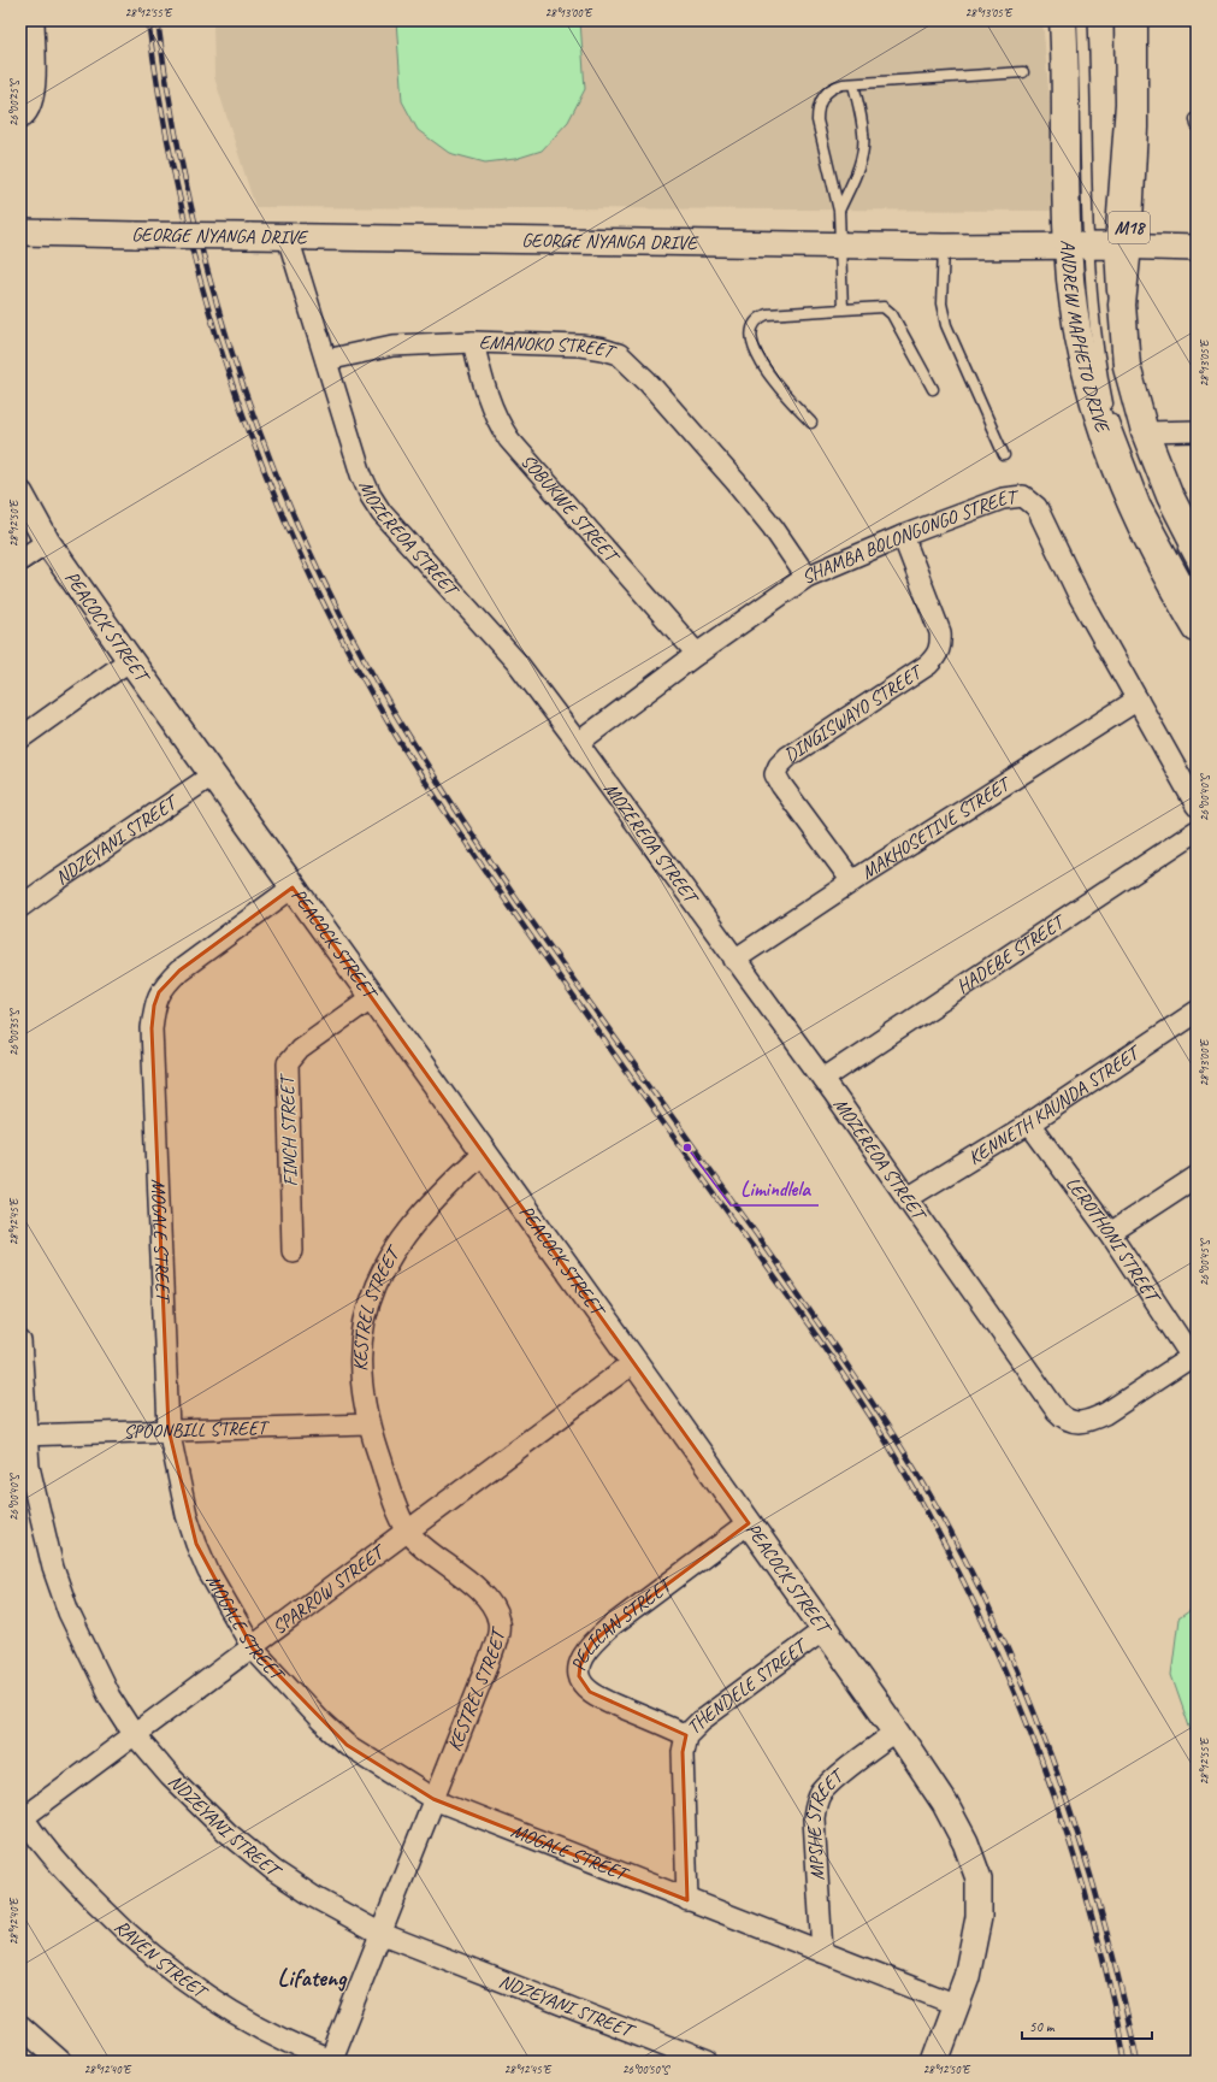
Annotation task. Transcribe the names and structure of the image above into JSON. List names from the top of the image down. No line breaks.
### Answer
{"streets":{"main road":["M18","ANDREW MAPHETO DRIVE"],"street":["GEORGE NYANGA DRIVE","EMANOKO STREET","SOBUKWE STREET","MOZEREOA STREET","SHAMBA BOLONGONGO STREET","PEACOCK STREET","DINGISWAYO STREET","MAKHOSETIVE STREET","NDZEYANI STREET","HADEBE STREET","KENNETH KAUNDA STREET","FINCH STREET","MOGALE STREET","LEROTHONI STREET","KESTREL STREET","SPOONBILL STREET","SPARROW STREET","PELICAN STREET","THENDELE STREET","MPSHE STREET","RAVEN STREET"]},"crossings":[["GEORGE NYANGA DRIVE","ANDREW MAPHETO DRIVE"],["GEORGE NYANGA DRIVE","MOZEREOA STREET"],["EMANOKO STREET","SOBUKWE STREET"],["EMANOKO STREET","MOZEREOA STREET"],["EMANOKO STREET","SHAMBA BOLONGONGO STREET"],["SOBUKWE STREET","SHAMBA BOLONGONGO STREET"],["MOZEREOA STREET","SHAMBA BOLONGONGO STREET"],["MOZEREOA STREET","MAKHOSETIVE STREET"],["MOZEREOA STREET","HADEBE STREET"],["MOZEREOA STREET","KENNETH KAUNDA STREET"],["MOZEREOA STREET","LEROTHONI STREET"],["SHAMBA BOLONGONGO STREET","DINGISWAYO STREET"],["SHAMBA BOLONGONGO STREET","MAKHOSETIVE STREET"],["PEACOCK STREET","NDZEYANI STREET"],["PEACOCK STREET","FINCH STREET"],["PEACOCK STREET","MOGALE STREET"],["PEACOCK STREET","KESTREL STREET"],["PEACOCK STREET","SPARROW STREET"],["PEACOCK STREET","PELICAN STREET"],["PEACOCK STREET","THENDELE STREET"],["PEACOCK STREET","MPSHE STREET"],["DINGISWAYO STREET","MAKHOSETIVE STREET"],["NDZEYANI STREET","KESTREL STREET"],["NDZEYANI STREET","SPOONBILL STREET"],["NDZEYANI STREET","SPARROW STREET"],["KENNETH KAUNDA STREET","LEROTHONI STREET"],["MOGALE STREET","KESTREL STREET"],["MOGALE STREET","SPOONBILL STREET"],["MOGALE STREET","SPARROW STREET"],["MOGALE STREET","THENDELE STREET"],["MOGALE STREET","MPSHE STREET"],["KESTREL STREET","SPOONBILL STREET"],["KESTREL STREET","SPARROW STREET"],["KESTREL STREET","RAVEN STREET"],["SPARROW STREET","RAVEN STREET"],["PELICAN STREET","THENDELE STREET"]],"districts":["Lifateng"],"places":["Limindlela"],"scale_bar":"50 m","coordinates":["28°12'55\"E","28°13'00\"E","28°13'05\"E","26°00'25\"S","28°12'50\"E","26°00'40\"S","26°00'35\"S","28°12'45\"E","26°00'45\"S","28°12'40\"E","26°00'50\"S"]}
